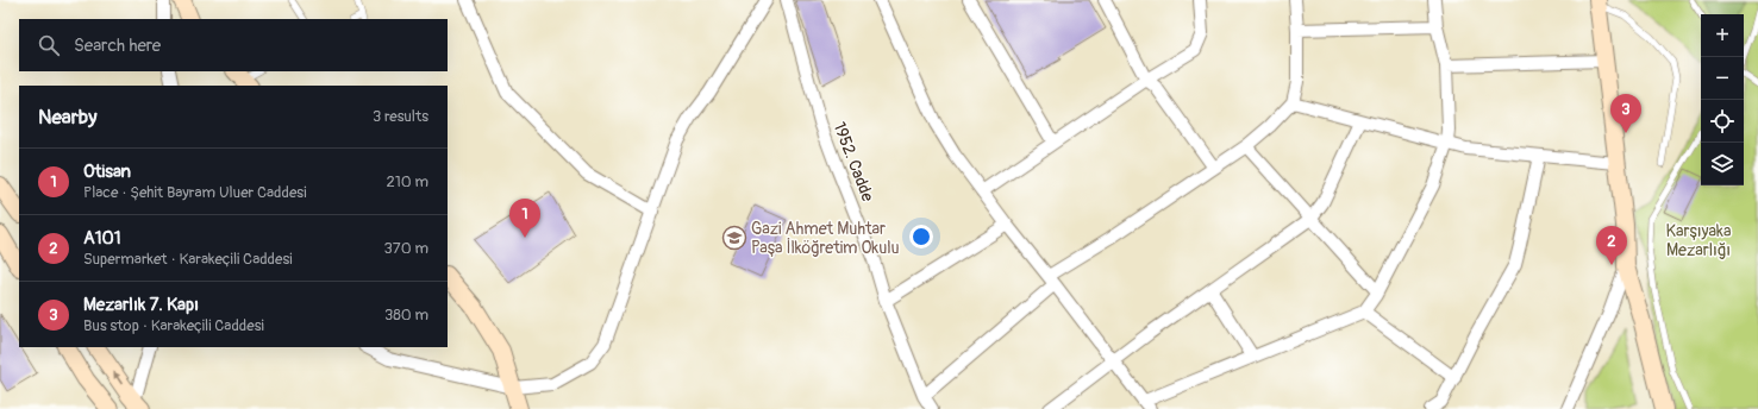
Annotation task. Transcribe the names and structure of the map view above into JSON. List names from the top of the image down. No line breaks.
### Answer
{"streets":{"street":["1952. Cadde"]},"parks":["Karşıyaka Mezarlığı"],"places":{"school or university":["Gazi Ahmet Muhtar Paşa İlköğretim Okulu"]},"page":{"map_buttons":["+","−"],"search":"Search here","heading":["Nearby","3 results"],"pins":["3","1","2"],"list":[{"mark":"1","name":"Otisan","note":"Place · Şehit Bayram Uluer Caddesi","value":"210 m"},{"mark":"2","name":"A101","note":"Supermarket · Karakeçili Caddesi","value":"370 m"},{"mark":"3","name":"Mezarlık 7. Kapı","note":"Bus stop · Karakeçili Caddesi","value":"380 m"}]}}
